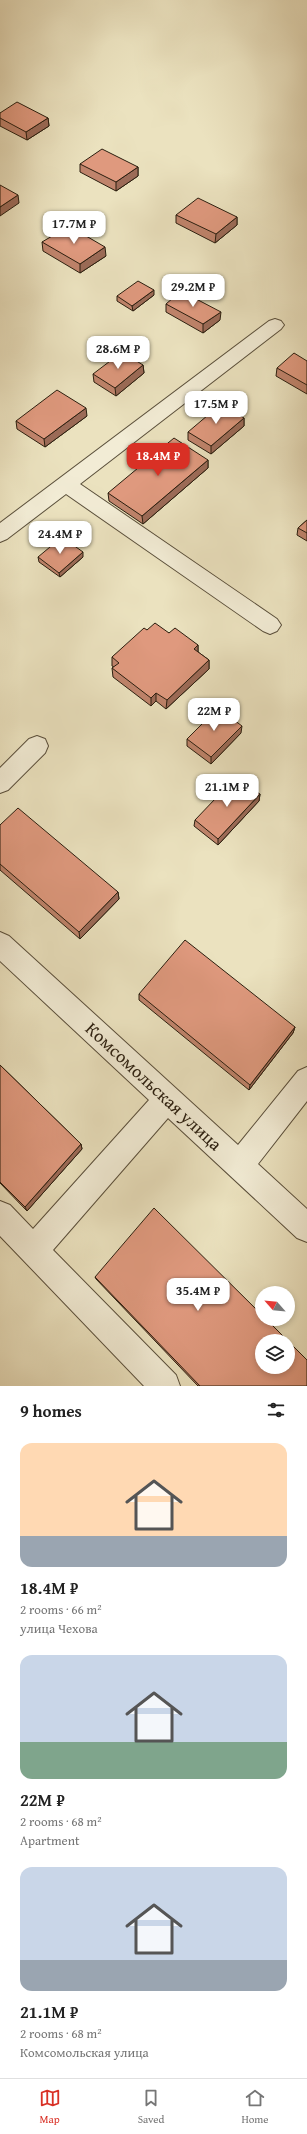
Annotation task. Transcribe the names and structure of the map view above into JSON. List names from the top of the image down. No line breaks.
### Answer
{"streets":{"street":["Комсомольская улица"]},"north":"top left","page":{"price":["17.7M ₽","29.2M ₽","28.6M ₽","17.5M ₽","18.4M ₽","24.4M ₽","22M ₽","21.1M ₽","35.4M ₽"],"heading":"9 homes","list":[{"name":"18.4M ₽","note":"2 rooms · 66 m² · улица Чехова"},{"name":"22M ₽","note":"2 rooms · 68 m² · Apartment"},{"name":"21.1M ₽","note":"2 rooms · 68 m² · Комсомольская улица"}],"tabs":["Map","Saved","Home"]}}
